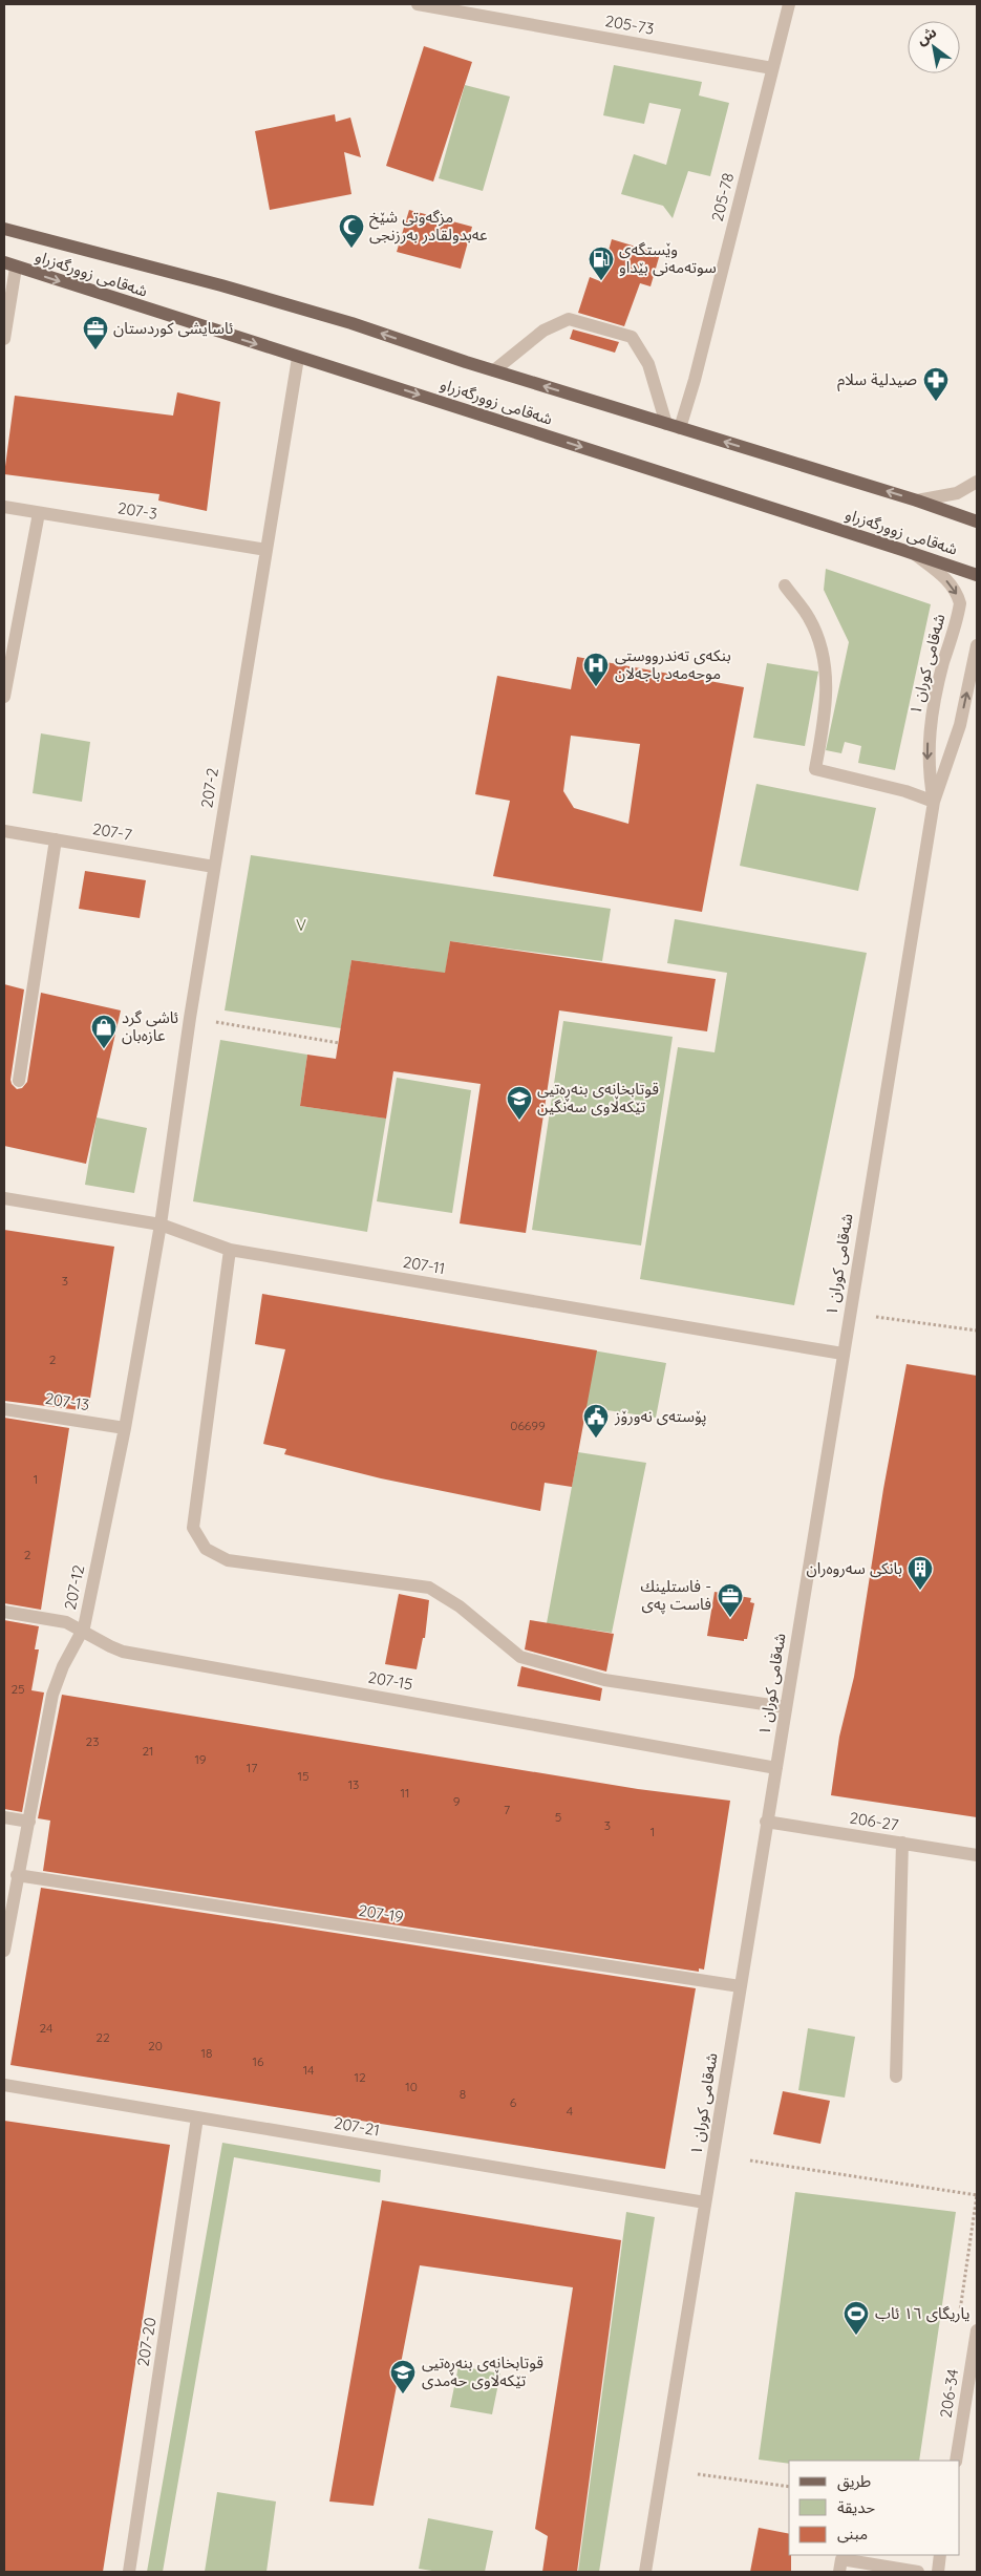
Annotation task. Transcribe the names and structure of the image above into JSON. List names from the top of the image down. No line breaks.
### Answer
{"streets":{"main road":["شەقامی زوورگەزراو"],"street":["205-73","205-78","207-3","شەقامی کوران ١","207-2","207-7","207-11","207-13","207-12","207-15","206-27","207-19","207-21","207-20","206-34"]},"crossings":[["205-73","205-78"],["205-78","شەقامی زوورگەزراو"],["شەقامی زوورگەزراو","شەقامی کوران ١"],["شەقامی زوورگەزراو","207-2"],["207-3","207-2"],["شەقامی کوران ١","207-11"],["شەقامی کوران ١","207-15"],["شەقامی کوران ١","206-27"],["شەقامی کوران ١","207-19"],["شەقامی کوران ١","207-21"],["207-2","207-7"],["207-2","207-11"],["207-2","207-12"],["207-11","207-12"],["207-13","207-12"],["207-12","207-15"],["207-12","207-19"],["207-21","207-20"]],"parks":["V"],"places":{"mosque":["مزگەوتی شێخ عەبدولقادر بەرزنجی"],"fuel station":["وێستگەی سوتەمەنی بێداو"],"office":["ئاسایشی كوردستان","فاستلینك - فاست په‌ی"],"pharmacy":["صیدلیة سلام"],"hospital":["بنکەی تەندرووستی موحەمەد باجەلان"],"shop":["ئاشی گرد عازه‌بان"],"school or university":["قوتابخانەی بنەڕەتیی تێکەڵاوی سەنگین","قوتابخانەی بنەڕەتیی تێکەڵاوی حەمدی"],"public building":["پۆسته‌ی نه‌ورۆز"],"building":["بانکی سەروەران"],"sports":["یاریگای ١٦ ئاب"]},"house_numbers":["3","2","06699","1","2","25","23","21","19","17","15","13","11","9","7","5","3","1","24","22","20","18","16","14","12","10","8","6","4"],"legend":["طريق","حديقة","مبنى"],"north":"top left"}
